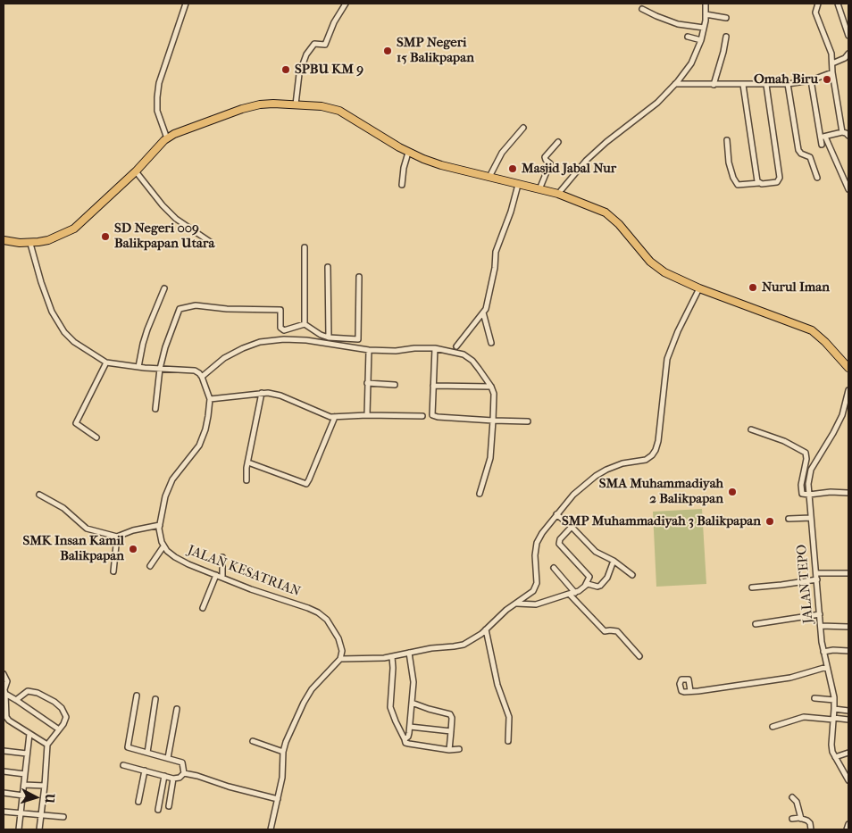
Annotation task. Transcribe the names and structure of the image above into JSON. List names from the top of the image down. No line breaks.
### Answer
{"streets":{"street":["JALAN KESATRIAN","JALAN TEPO"]},"places":["SMP Negeri 15 Balikpapan","SPBU KM 9","Omah Biru","Masjid Jabal Nur","SD Negeri 009 Balikpapan Utara","Nurul Iman","SMA Muhammadiyah 2 Balikpapan","SMP Muhammadiyah 3 Balikpapan","SMK Insan Kamil Balikpapan"],"north":"right"}
